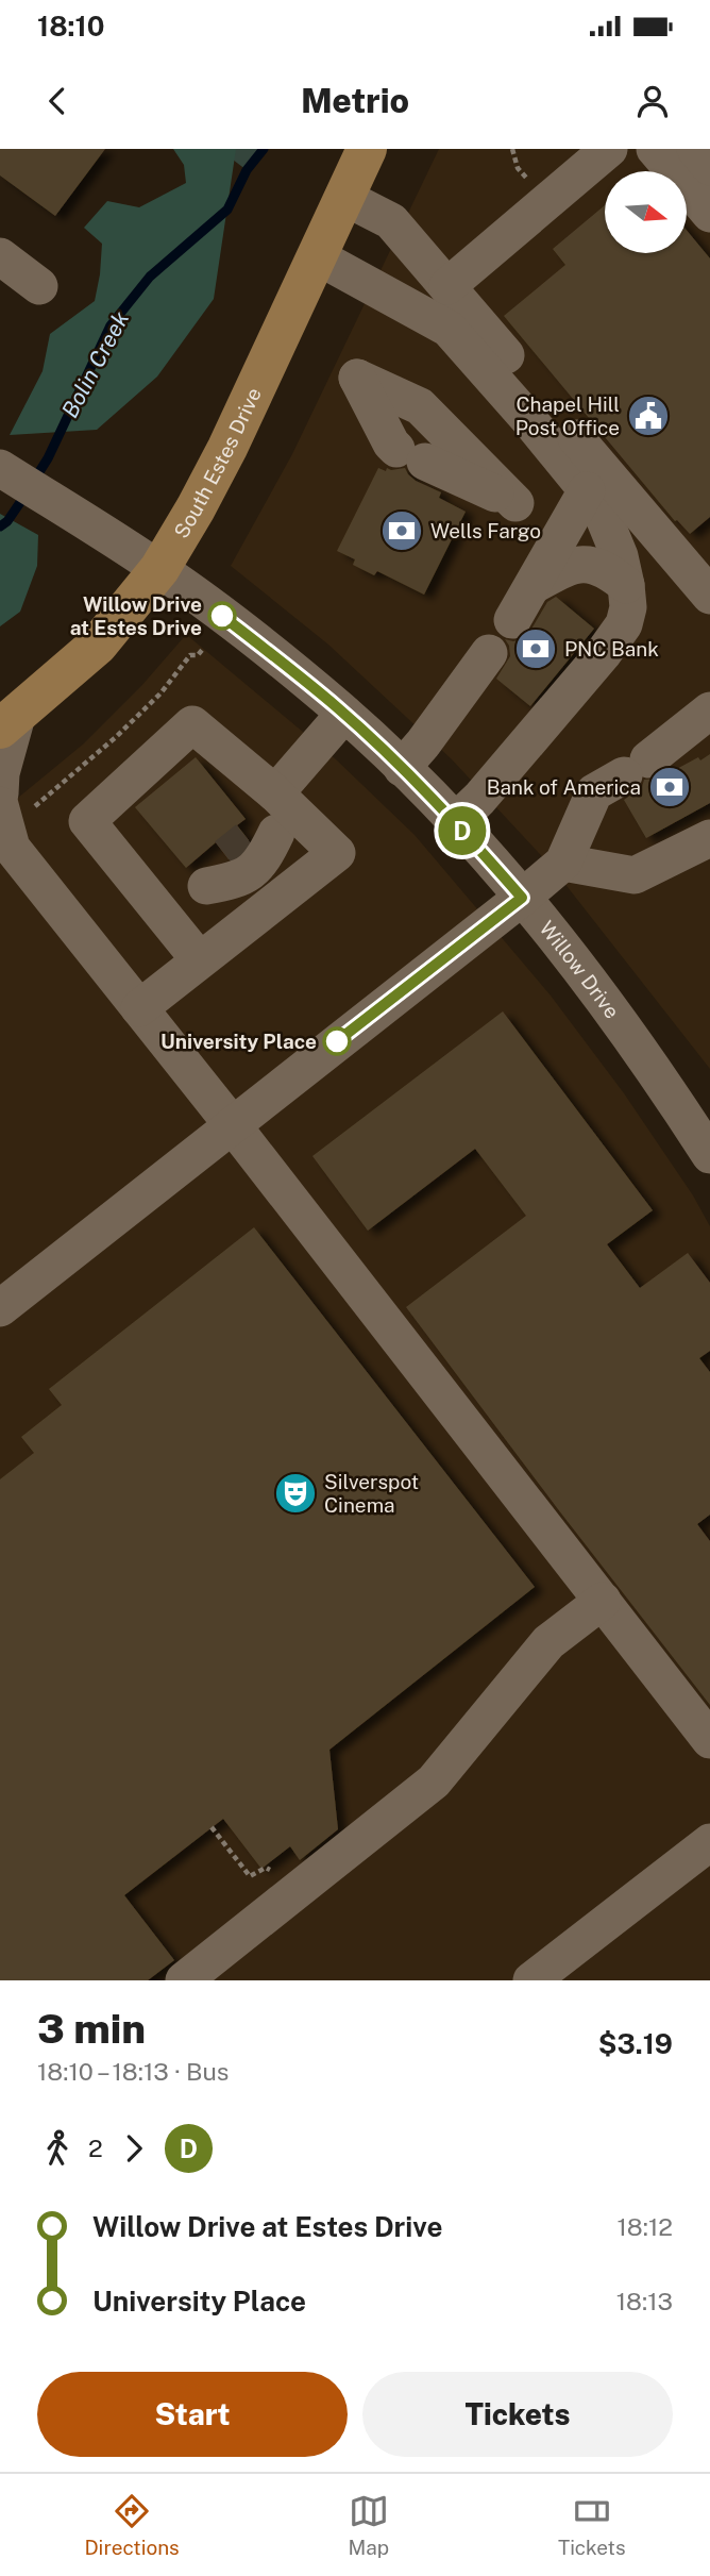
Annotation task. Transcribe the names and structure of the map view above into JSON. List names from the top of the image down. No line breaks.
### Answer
{"streets":{"main road":["South Estes Drive"],"street":["Willow Drive"]},"crossings":[["South Estes Drive","Willow Drive"]],"water":["Bolin Creek"],"places":{"public building":["Chapel Hill Post Office"],"bank":["Wells Fargo","PNC Bank","Bank of America"],"other":["Willow Drive at Estes Drive","University Place"],"theatre":["Silverspot Cinema"]},"lines":["bus line D"],"north":"right","page":{"status":"18:10","header":"Metrio","on_map":"D","heading":["3 min","18:10 – 18:13 · Bus","$3.19"],"legs":["2","D"],"list":[{"name":"Willow Drive at Estes Drive","value":"18:12"},{"name":"University Place","value":"18:13"}],"buttons":["Start","Tickets"],"tabs":["Directions","Map","Tickets"]}}
